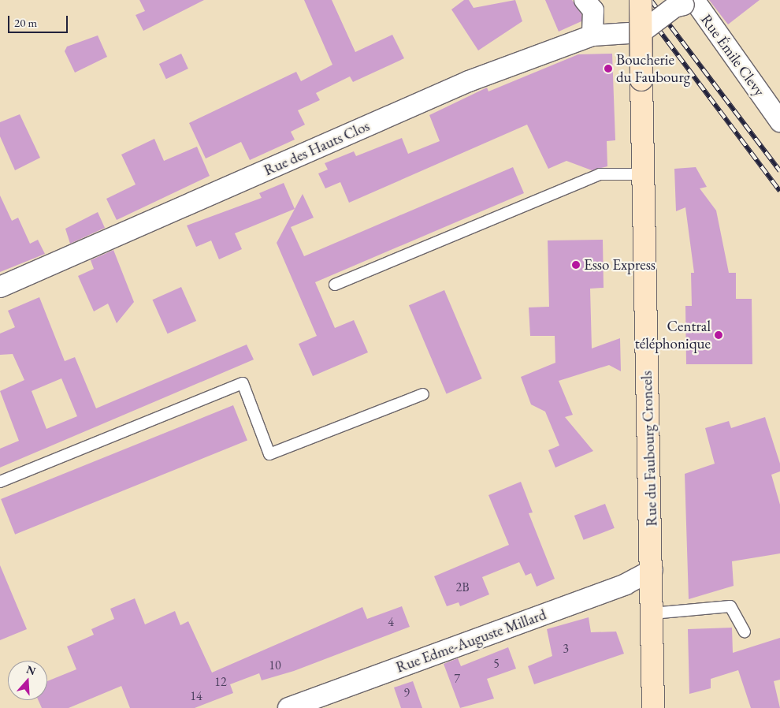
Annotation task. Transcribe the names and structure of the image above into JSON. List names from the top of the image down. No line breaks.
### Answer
{"streets":{"main road":["Rue du Faubourg Croncels"],"street":["Rue Émile Clevy","Rue des Hauts Clos","Rue Edme-Auguste Millard"]},"crossings":[["Rue Émile Clevy","Rue des Hauts Clos"],["Rue Émile Clevy","Rue du Faubourg Croncels"],["Rue des Hauts Clos","Rue du Faubourg Croncels"],["Rue du Faubourg Croncels","Rue Edme-Auguste Millard"]],"places":["Boucherie du Faubourg","Esso Express","Central téléphonique"],"house_numbers":["2B","4","3","5","10","7","12","9","14"],"scale_bar":"20 m","north":"top"}
